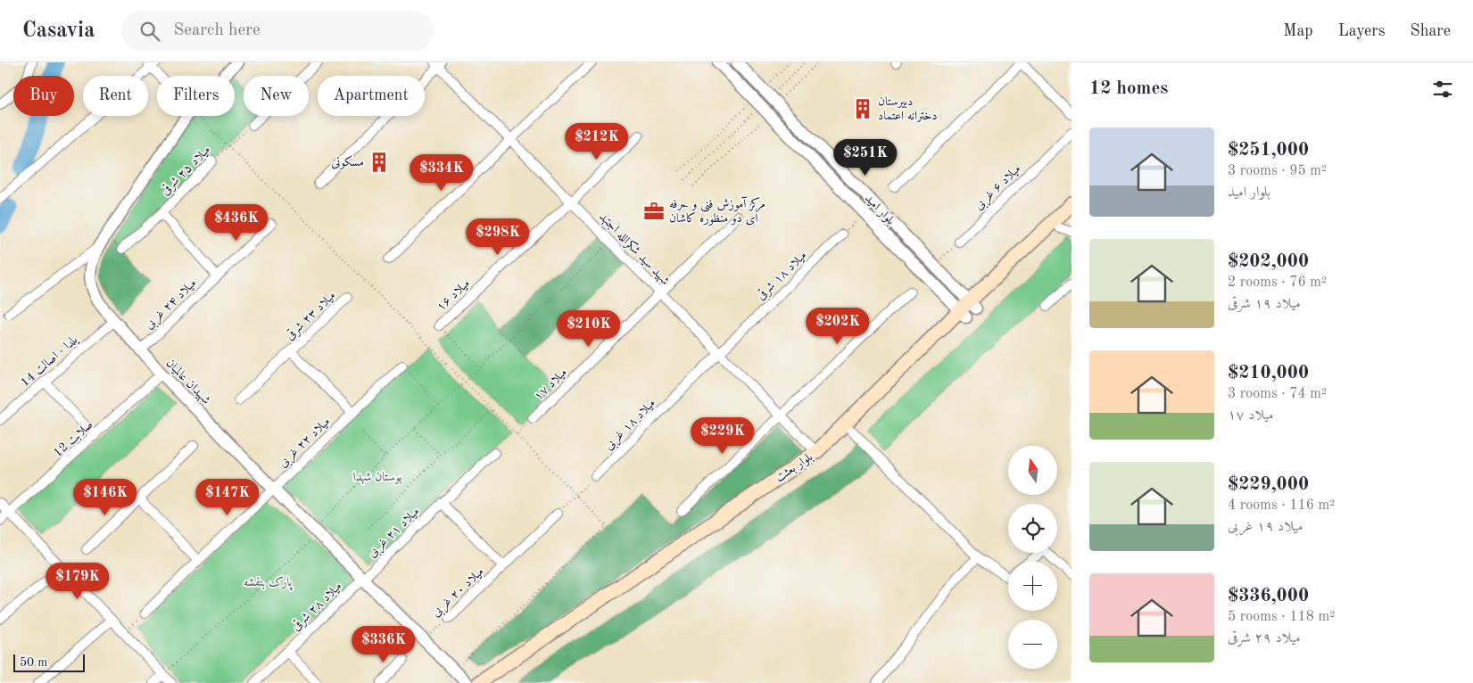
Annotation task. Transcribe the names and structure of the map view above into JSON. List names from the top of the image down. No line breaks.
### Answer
{"streets":{"main road":["بلوار بعثت"],"street":["میلاد ۲۵ شرقی","میلاد ۶ غربی","بلوار امید","شهید سید شکرالله اجتهد","میلاد ۱۸ شرقی","میلاد ۱۶","میلاد ۲۴ غربی","میلاد ۲۳ شرقی","یلدا - اصالت 14","شهیدان عالمیان","میلاد ۱۷","میلاد ۱۸ غربی","صلابت 12","میلاد ۲۲ غربی","میلاد ۲۱ غربی","میلاد ۲۰ غربی","میلاد ۲۸ شرقی"]},"crossings":[["بلوار امید","بلوار بعثت"],["شهید سید شکرالله اجتهد","میلاد ۱۸ شرقی"],["شهید سید شکرالله اجتهد","میلاد ۱۶"],["شهید سید شکرالله اجتهد","میلاد ۱۷"],["شهید سید شکرالله اجتهد","میلاد ۱۸ غربی"],["شهید سید شکرالله اجتهد","بلوار بعثت"],["میلاد ۱۸ شرقی","میلاد ۱۸ غربی"],["میلاد ۲۴ غربی","شهیدان عالمیان"],["یلدا - اصالت 14","شهیدان عالمیان"],["شهیدان عالمیان","صلابت 12"],["شهیدان عالمیان","میلاد ۲۲ غربی"],["شهیدان عالمیان","میلاد ۲۱ غربی"],["شهیدان عالمیان","میلاد ۲۸ شرقی"],["میلاد ۲۱ غربی","میلاد ۲۸ شرقی"]],"parks":["بوستان شهدا","پارک بنفشه"],"places":{"building":["دبیرستان دخترانه اعتماد","مسکونی"],"office":["مرکز آموزش فنی و حرفه ای دو منظوره کاشان"]},"scale_bar":"50 m","north":"top","page":{"header":"Casavia","search":"Search here","nav":["Map","Layers","Share"],"heading":"12 homes","chip":["Buy","Rent","Filters","New","Apartment"],"list":[{"name":"$251,000","note":"3 rooms · 95 m² · بلوار امید"},{"name":"$202,000","note":"2 rooms · 76 m² · میلاد ۱۹ شرقی"},{"name":"$210,000","note":"3 rooms · 74 m² · میلاد ۱۷"},{"name":"$229,000","note":"4 rooms · 116 m² · میلاد ۱۹ غربی"},{"name":"$336,000","note":"5 rooms · 118 m² · میلاد ۲۹ شرقی"}],"price":["$212K","$251K","$334K","$436K","$298K","$202K","$210K","$229K","$146K","$147K","$179K","$336K"],"map_buttons":["+","−"],"scale":"50 m"}}
